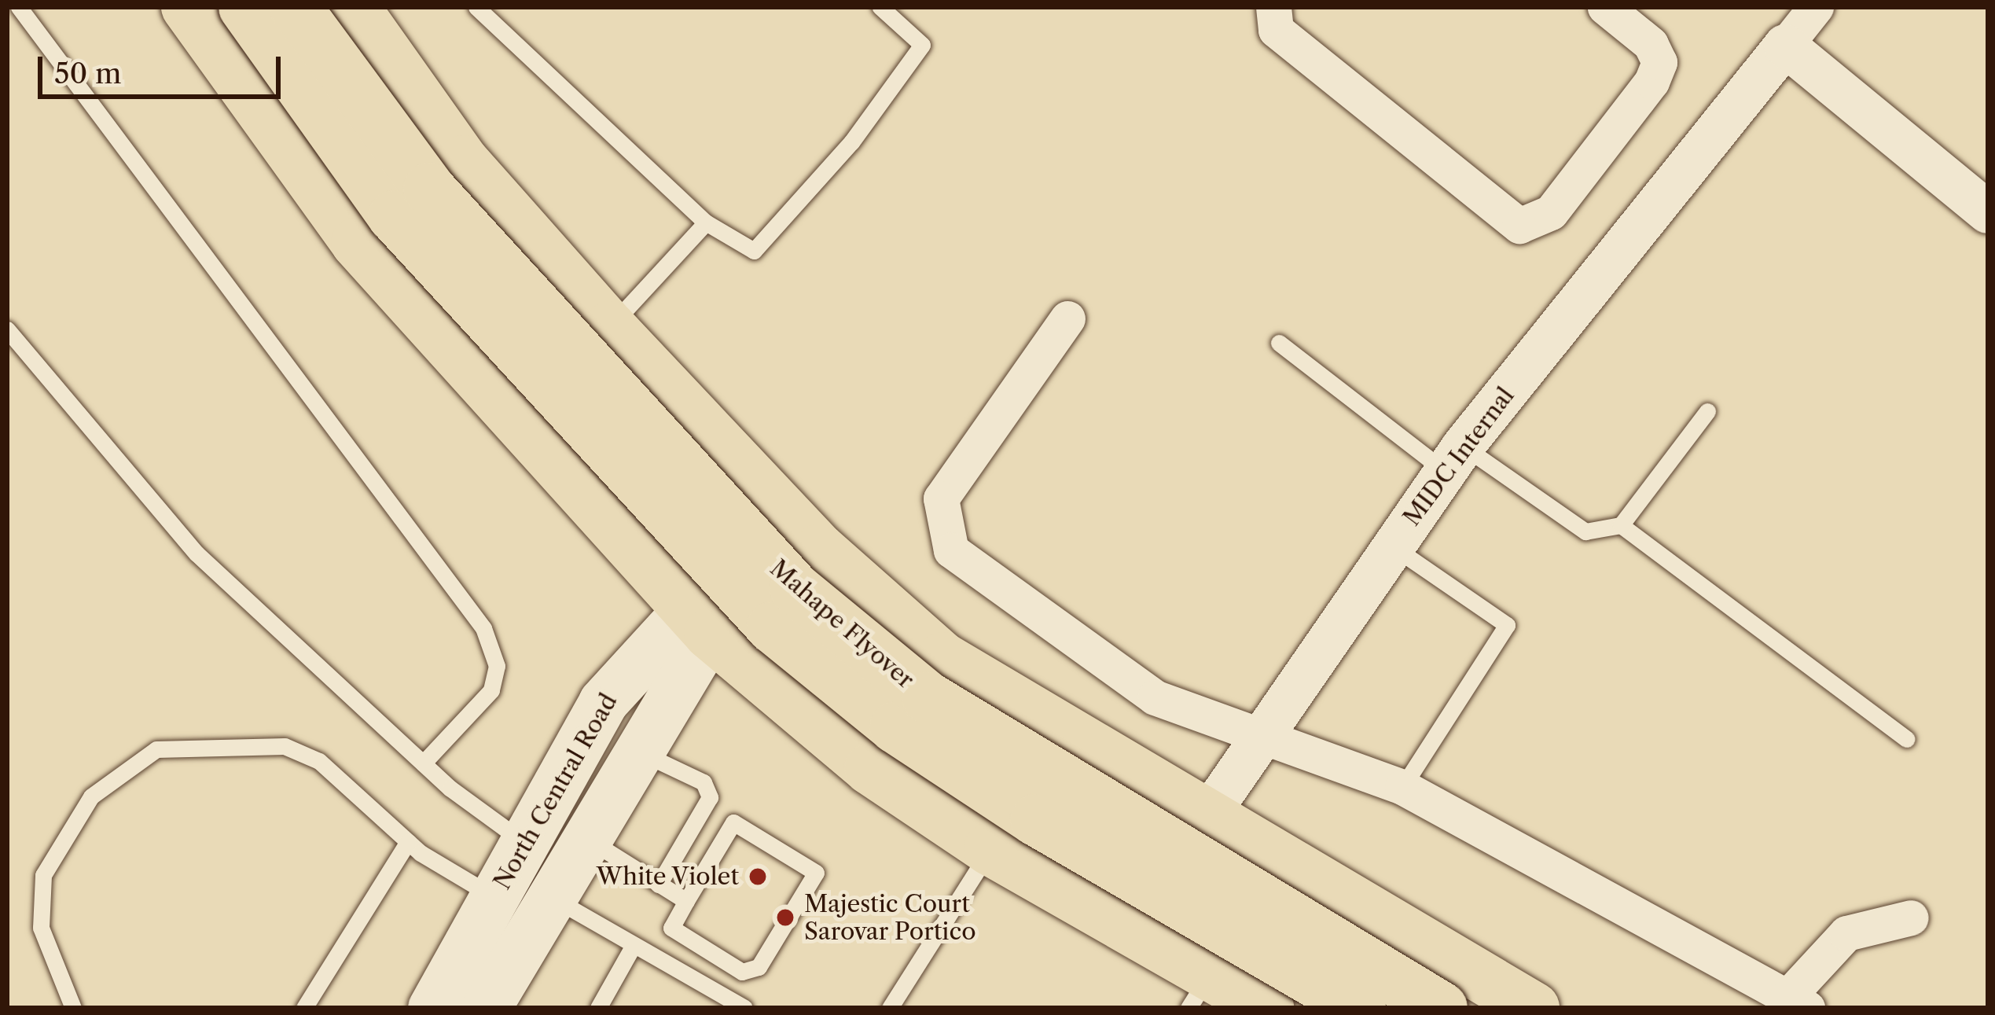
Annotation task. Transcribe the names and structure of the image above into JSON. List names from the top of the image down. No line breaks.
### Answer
{"streets":{"main road":["Mahape Flyover","North Central Road"],"street":["MIDC Internal"]},"places":["White Violet","Majestic Court Sarovar Portico"],"scale_bar":"50 m"}
